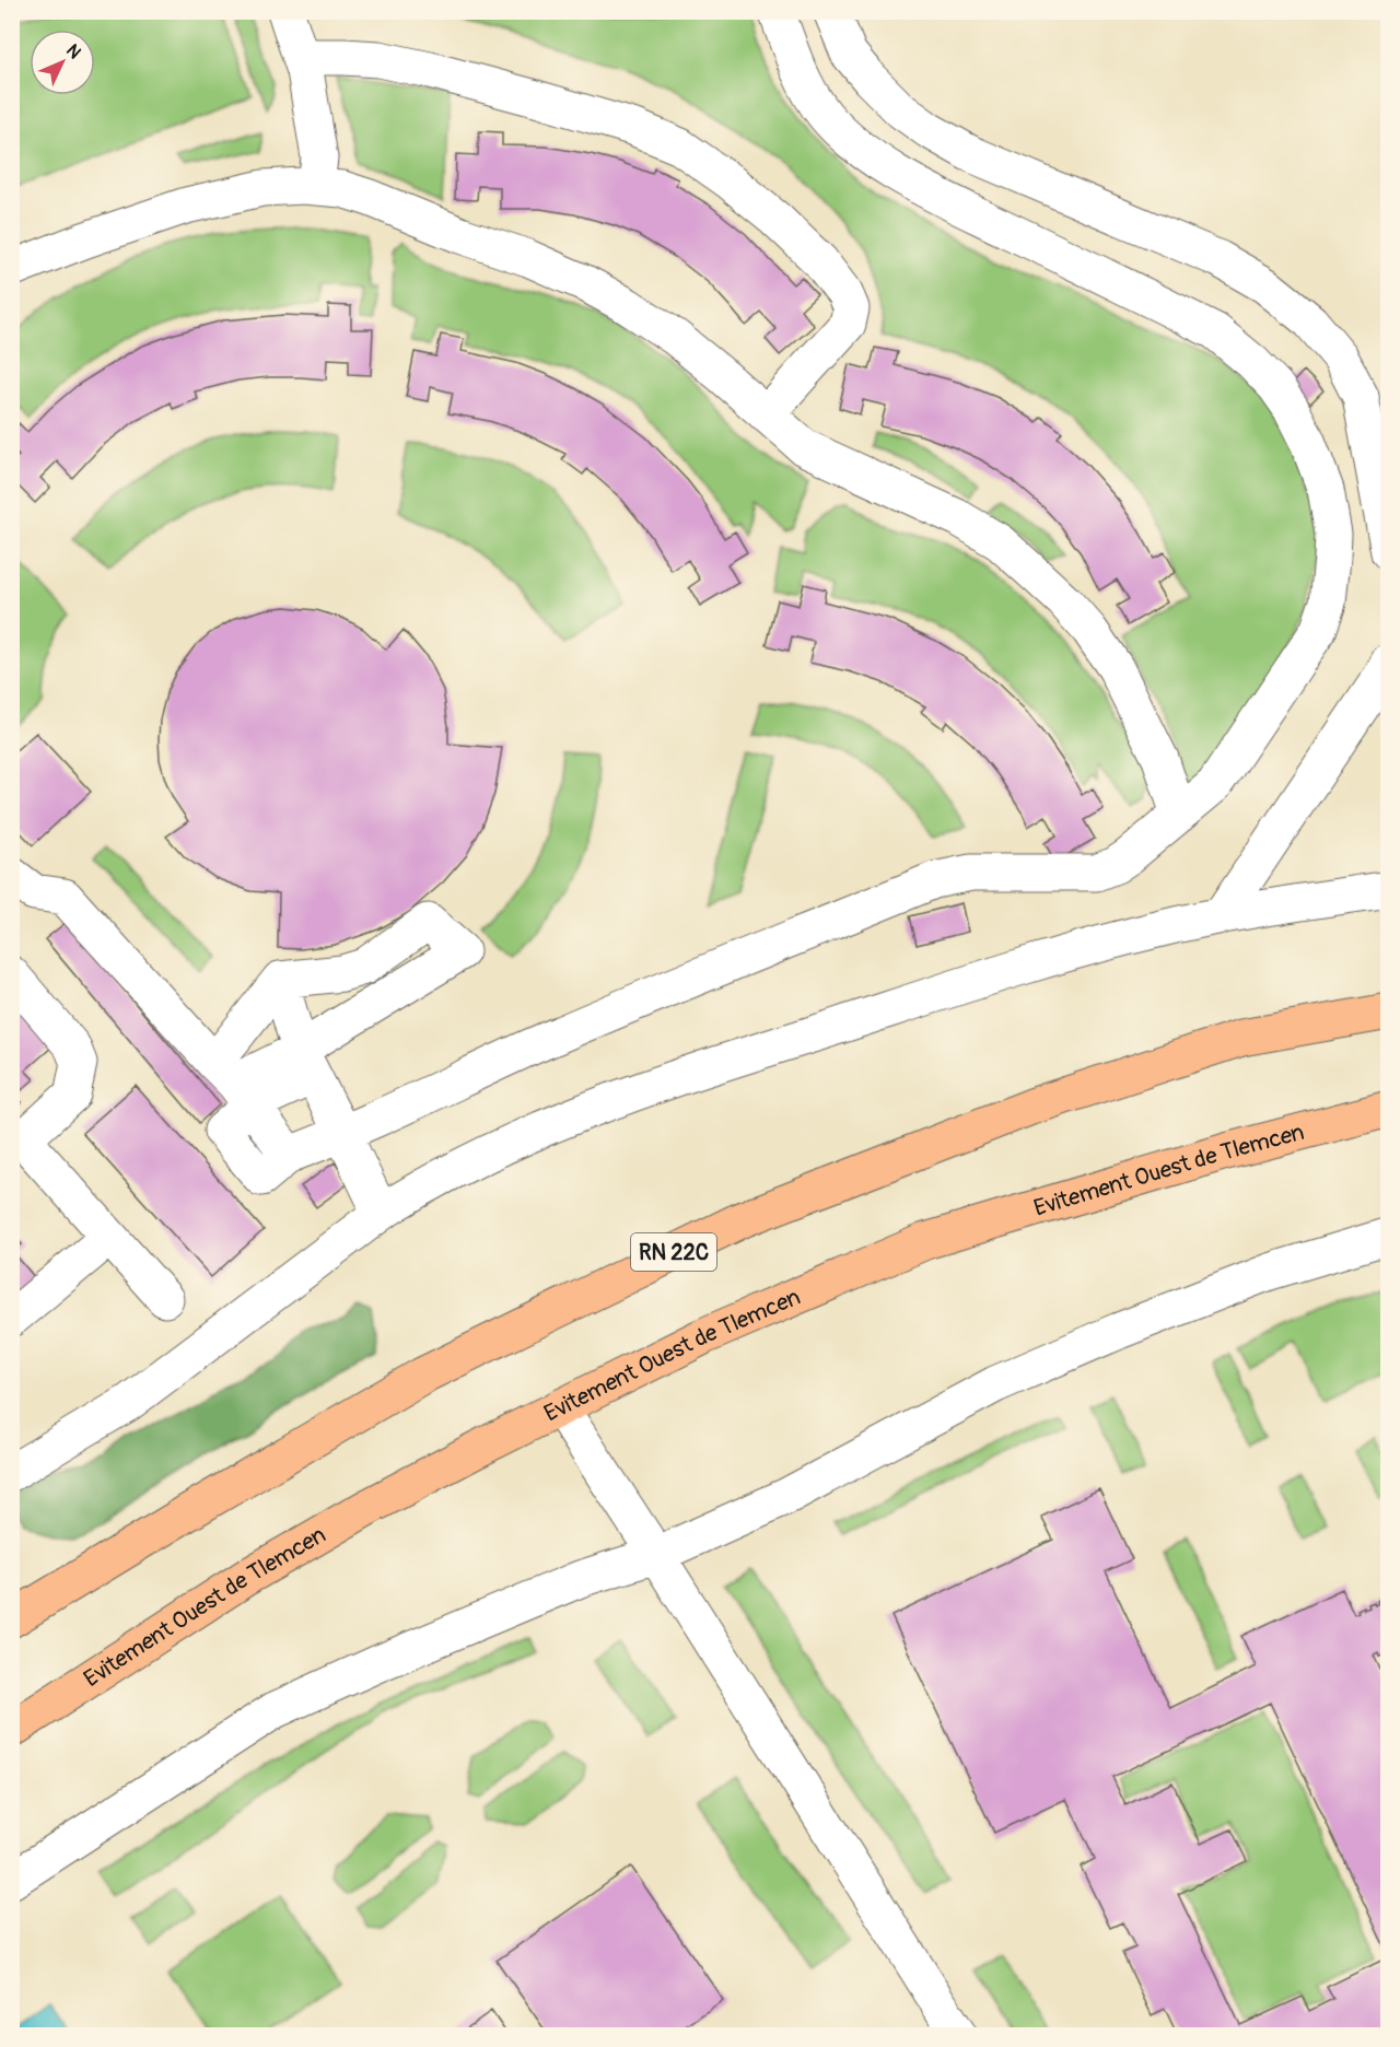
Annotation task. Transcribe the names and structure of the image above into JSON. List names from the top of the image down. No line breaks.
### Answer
{"streets":{"highway":["Evitement Ouest de Tlemcen","RN 22C"]},"north":"top right"}
